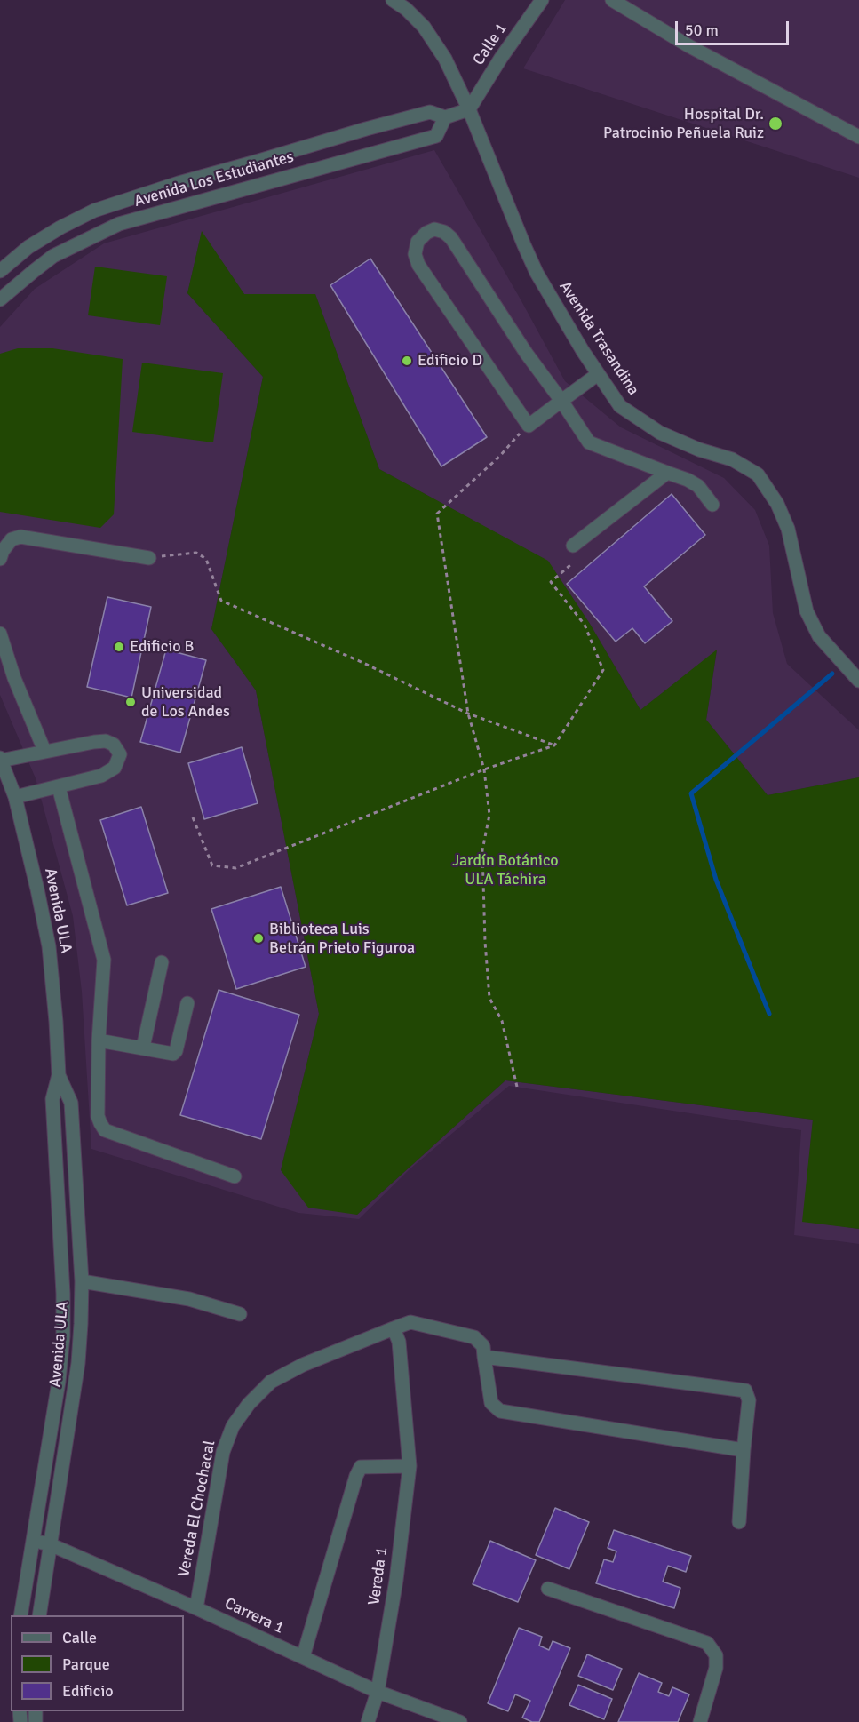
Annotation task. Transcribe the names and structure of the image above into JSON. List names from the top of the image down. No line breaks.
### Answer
{"streets":{"street":["Calle 1","Avenida Los Estudiantes","Avenida Trasandina","Avenida ULA","Vereda El Chochacal","Vereda 1","Carrera 1"]},"crossings":[["Calle 1","Avenida Los Estudiantes"],["Calle 1","Avenida Trasandina"],["Avenida Los Estudiantes","Avenida Trasandina"],["Avenida ULA","Carrera 1"],["Vereda El Chochacal","Carrera 1"],["Vereda 1","Carrera 1"]],"parks":["Jardín Botánico ULA Táchira"],"places":["Hospital Dr. Patrocinio Peñuela Ruiz","Edificio D","Edificio B","Universidad de Los Andes","Biblioteca Luis Betrán Prieto Figuroa"],"legend":["Calle","Parque","Edificio"],"scale_bar":"50 m"}
